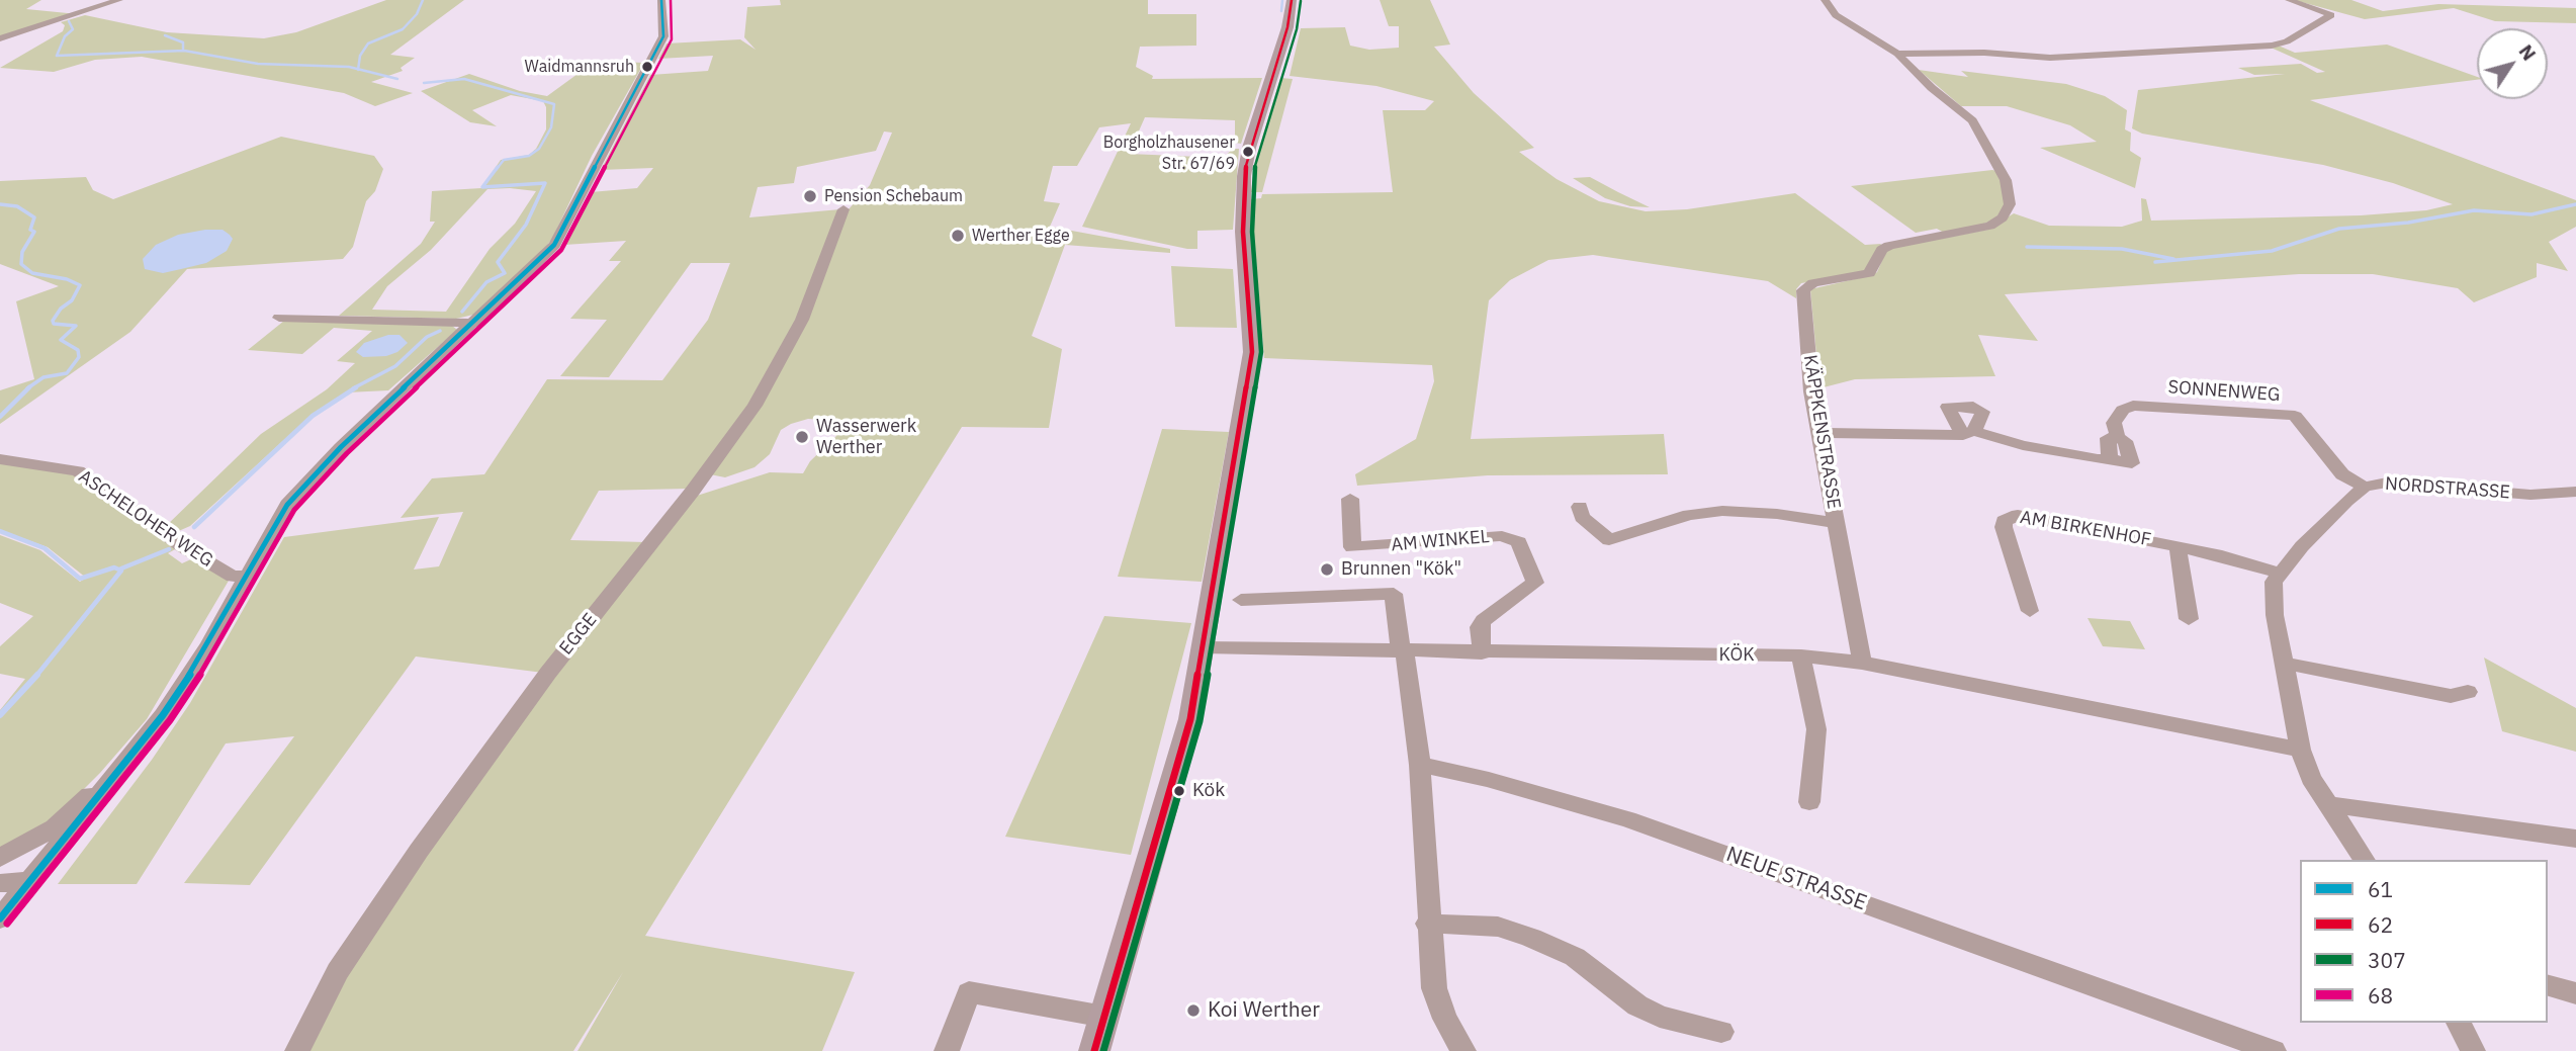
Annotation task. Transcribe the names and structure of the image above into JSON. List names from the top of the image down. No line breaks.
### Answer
{"streets":{"street":["SONNENWEG","KÄPPKENSTRASSE","NORDSTRASSE","ASCHELOHER WEG","AM BIRKENHOF","AM WINKEL","EGGE","KÖK","NEUE STRASSE"]},"crossings":[["SONNENWEG","KÄPPKENSTRASSE"],["SONNENWEG","NORDSTRASSE"],["KÄPPKENSTRASSE","KÖK"],["NORDSTRASSE","AM BIRKENHOF"],["AM WINKEL","KÖK"]],"places":["Waidmannsruh","Borgholzhausener Str. 67/69","Pension Schebaum","Werther Egge","Wasserwerk Werther","Brunnen \"Kök\"","Kök","Koi Werther"],"lines":["transit line 61","transit line 62","transit line 68","transit line 307"],"legend":["61","62","307","68"],"north":"top right"}
